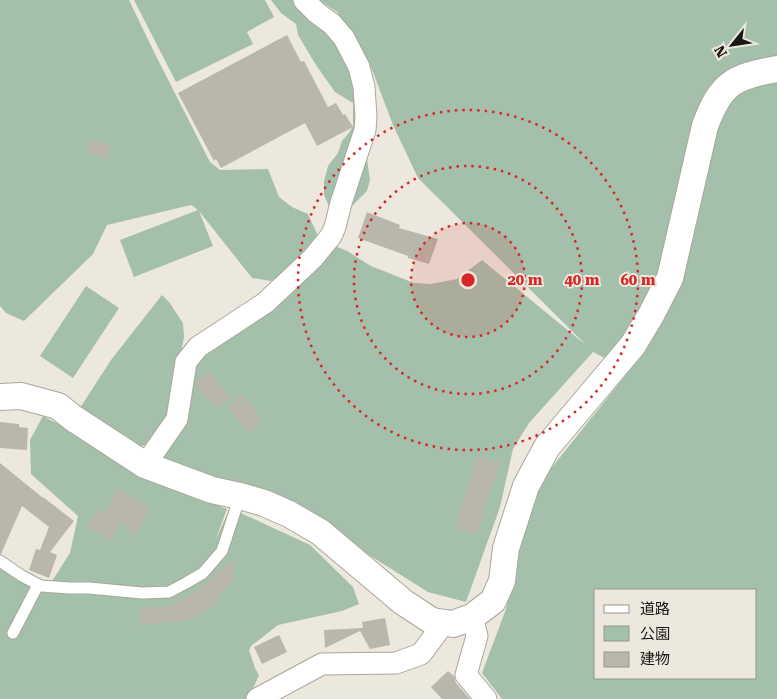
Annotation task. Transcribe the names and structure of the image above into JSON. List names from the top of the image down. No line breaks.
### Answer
{"legend":["道路","公園","建物"],"north":"bottom left","rings":["20 m","40 m","60 m"]}
